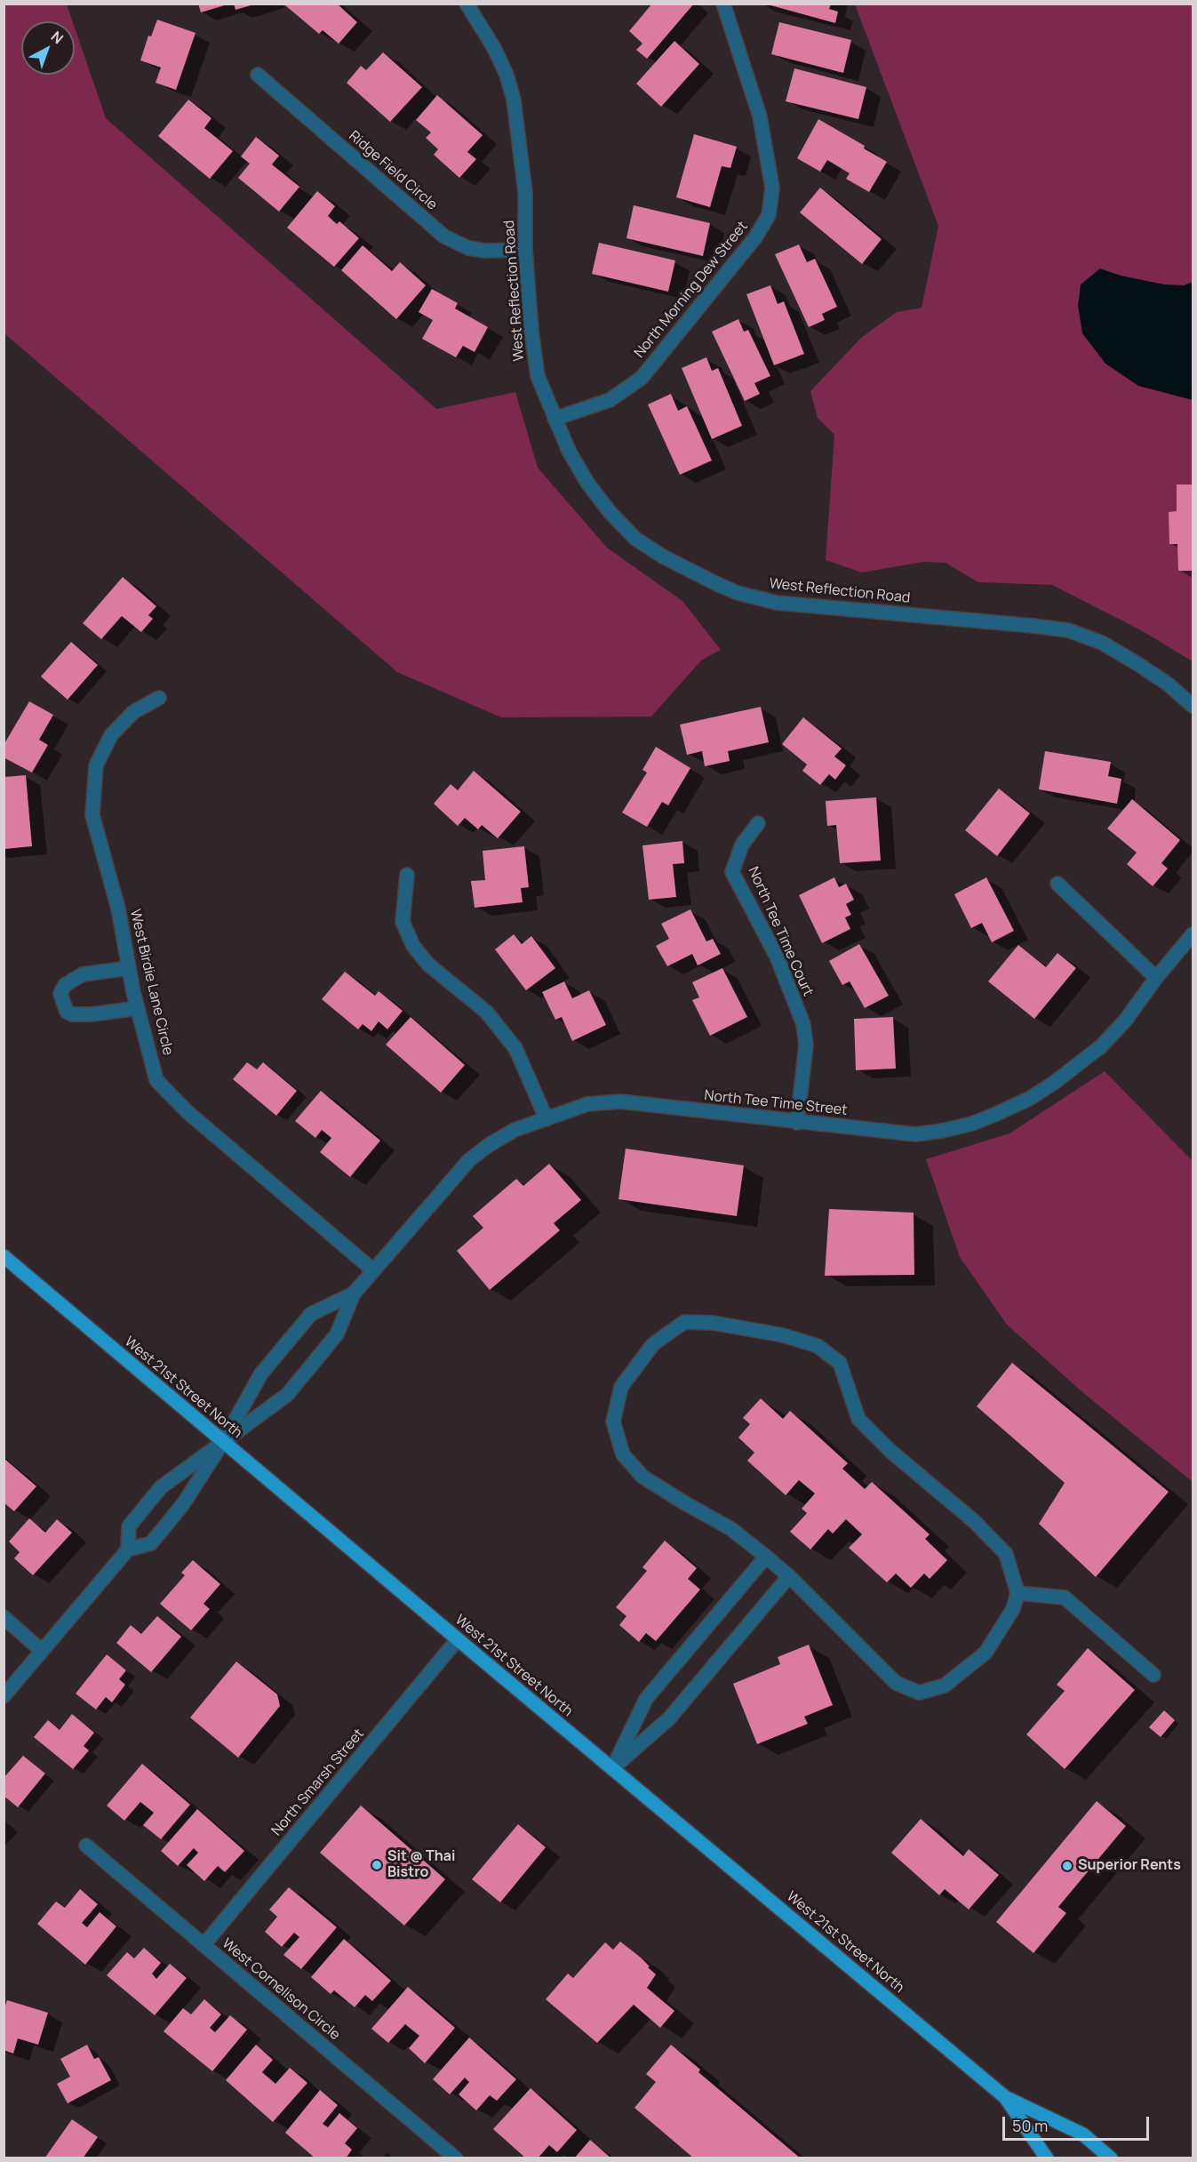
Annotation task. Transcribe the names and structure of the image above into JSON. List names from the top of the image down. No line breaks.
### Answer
{"streets":{"main road":["West 21st Street North"],"street":["Ridge Field Circle","North Morning Dew Street","West Reflection Road","North Tee Time Court","West Birdie Lane Circle","North Tee Time Street","North Smarsh Street","West Cornelison Circle"]},"crossings":[["Ridge Field Circle","West Reflection Road"],["North Morning Dew Street","West Reflection Road"],["North Tee Time Court","North Tee Time Street"],["West Birdie Lane Circle","North Tee Time Street"],["North Tee Time Street","West 21st Street North"],["West 21st Street North","North Smarsh Street"],["North Smarsh Street","West Cornelison Circle"]],"places":["Sit @ Thai Bistro","Superior Rents"],"scale_bar":"50 m","north":"top right"}
